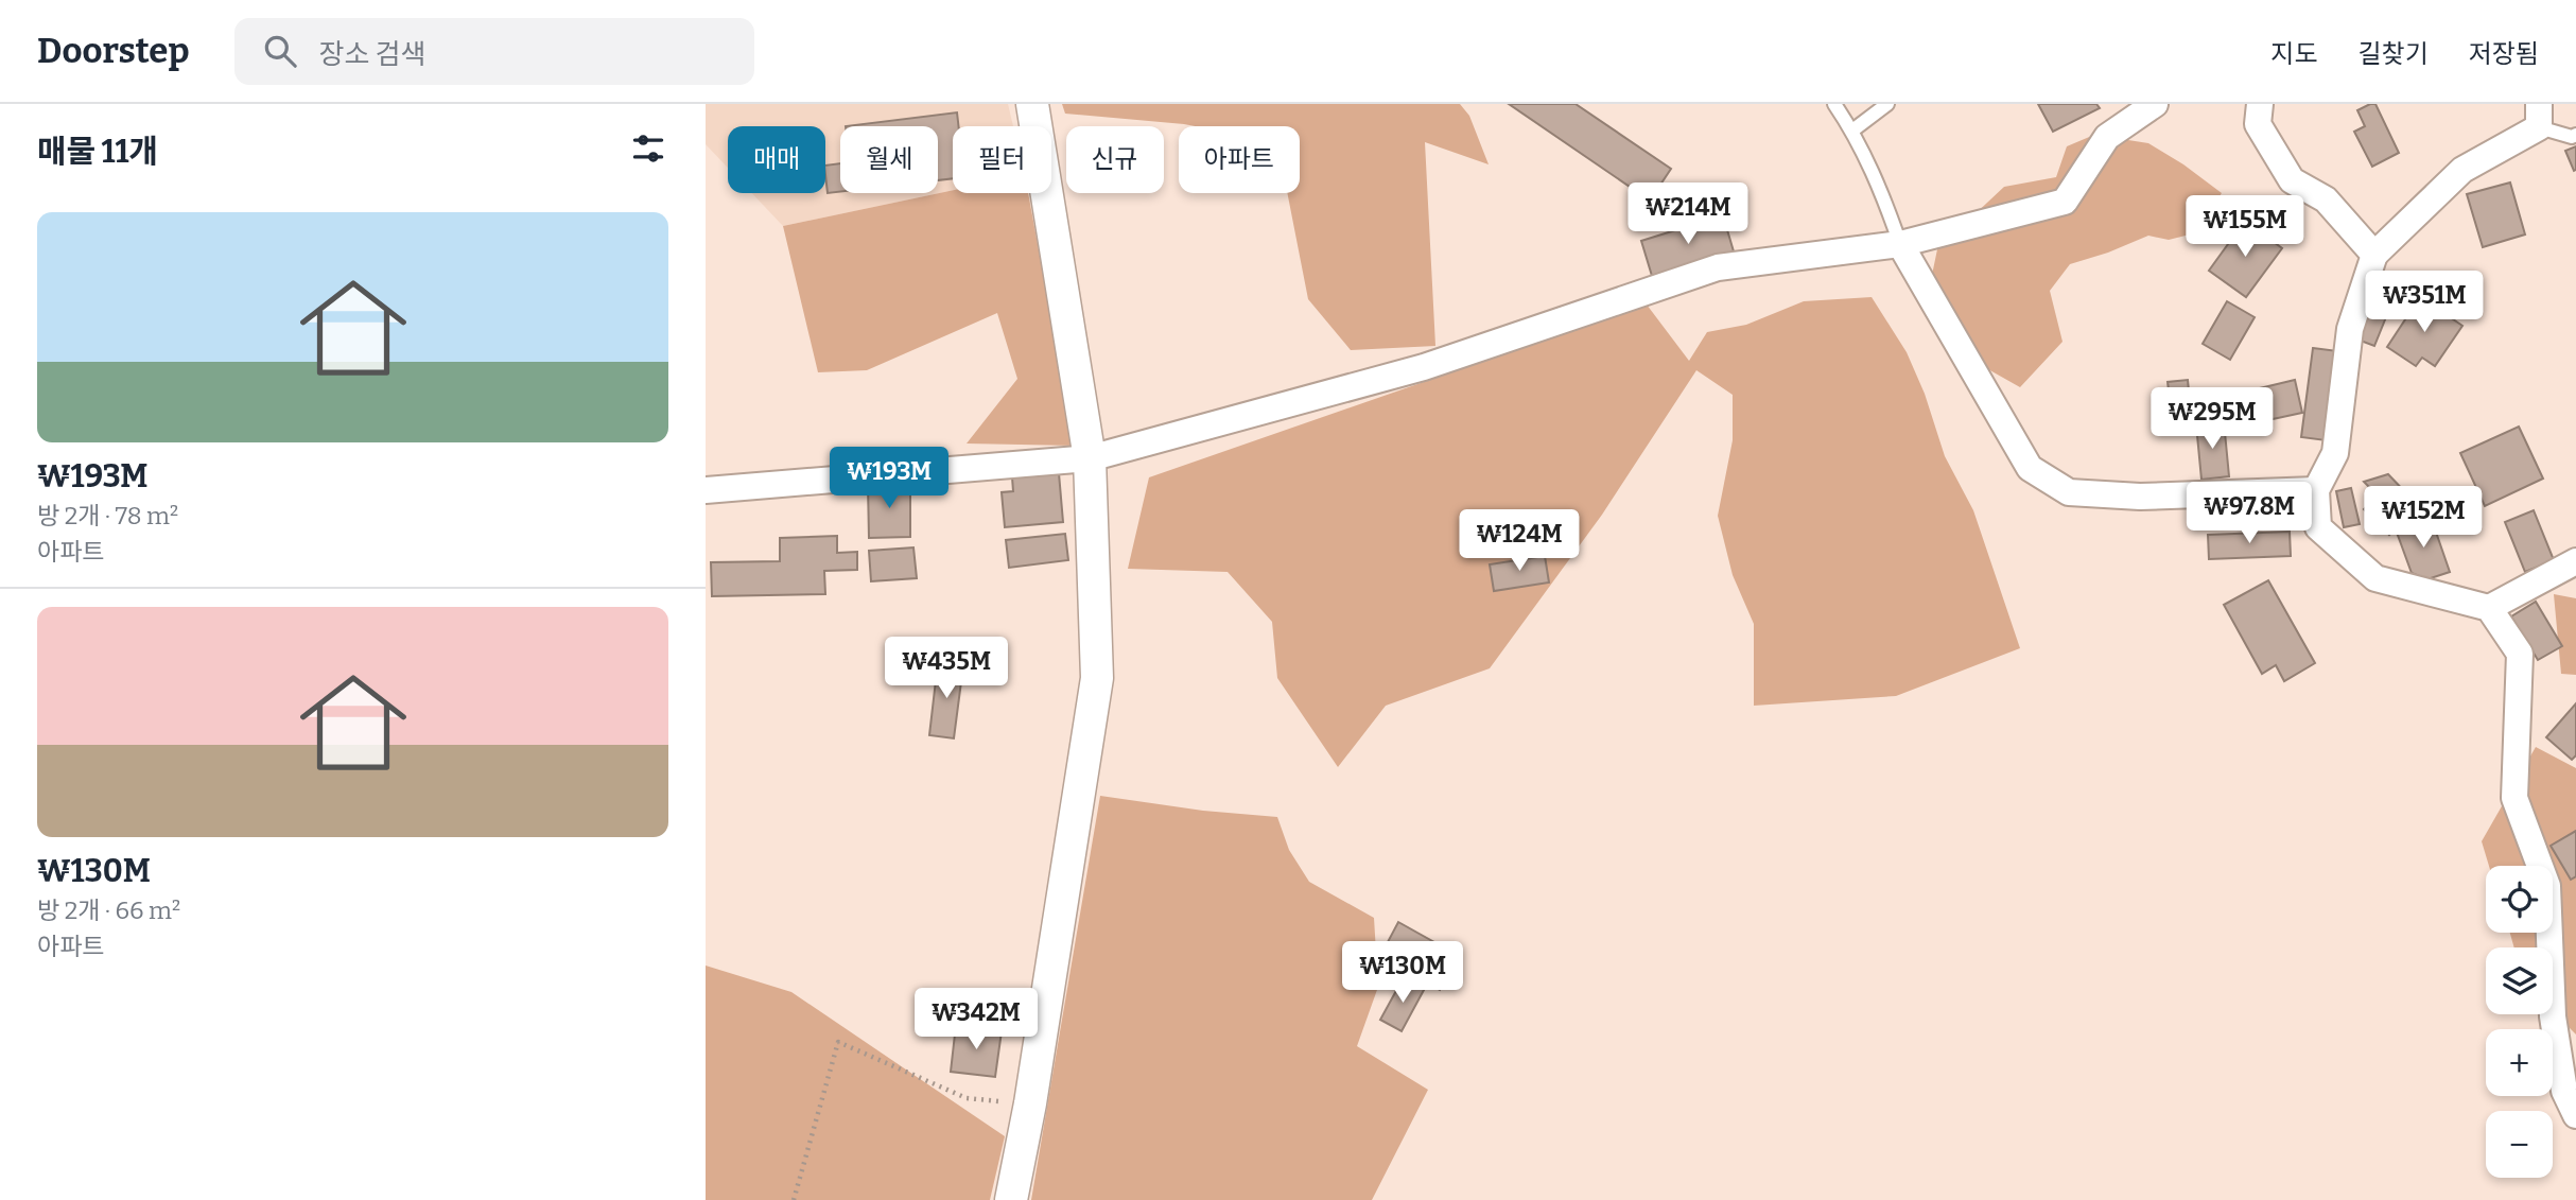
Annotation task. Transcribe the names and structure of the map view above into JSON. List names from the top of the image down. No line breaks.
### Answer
{"page":{"header":"Doorstep","search":"장소 검색","nav":["지도","길찾기","저장됨"],"heading":"매물 11개","chip":["매매","월세","필터","신규","아파트"],"price":["₩214M","₩155M","₩351M","₩295M","₩193M","₩97.8M","₩152M","₩124M","₩435M","₩130M","₩342M"],"list":[{"name":"₩193M","note":"방 2개 · 78 m² · 아파트"},{"name":"₩130M","note":"방 2개 · 66 m² · 아파트"}],"map_buttons":["+","−"]}}
